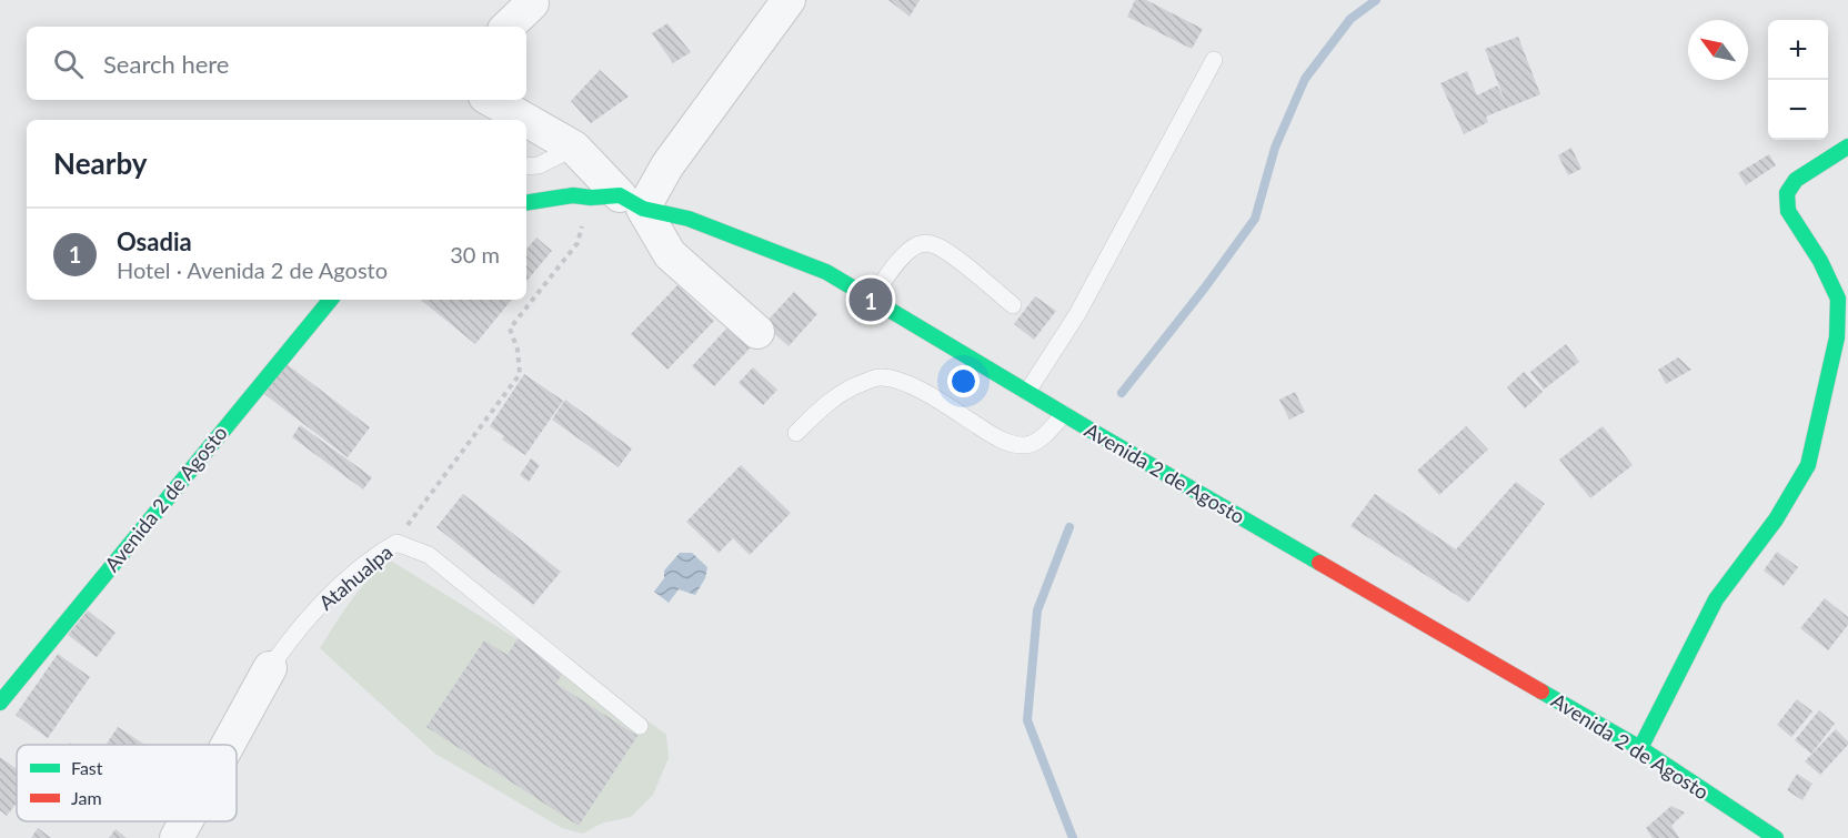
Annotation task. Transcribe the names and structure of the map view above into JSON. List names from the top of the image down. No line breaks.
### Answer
{"streets":{"main road":["Avenida 2 de Agosto"],"street":["Atahualpa"]},"legend":["Fast","Jam"],"north":"top left","page":{"map_buttons":["+","−"],"search":"Search here","heading":"Nearby","list":[{"mark":"1","name":"Osadia","note":"Hotel · Avenida 2 de Agosto","value":"30 m"}],"pins":"1"}}
